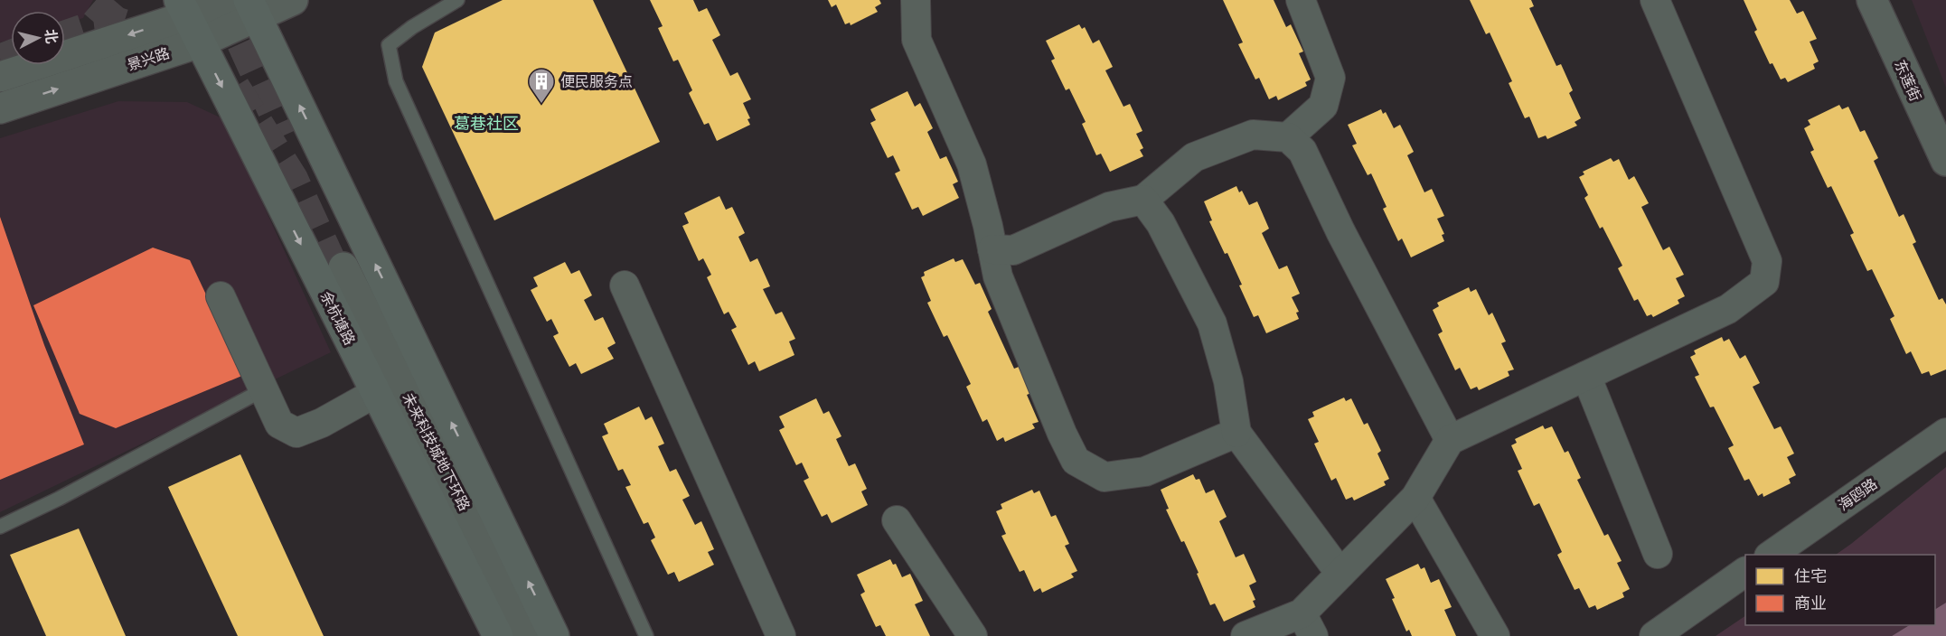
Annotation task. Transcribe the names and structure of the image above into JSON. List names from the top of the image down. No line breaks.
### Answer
{"streets":{"main road":["余杭塘路"],"street":["景兴路","东莲街","未来科技城地下环路","海鸥路"]},"crossings":[["景兴路","余杭塘路"]],"districts":["葛巷社区"],"places":{"building":["便民服务点"]},"legend":["住宅","商业"],"north":"right"}
